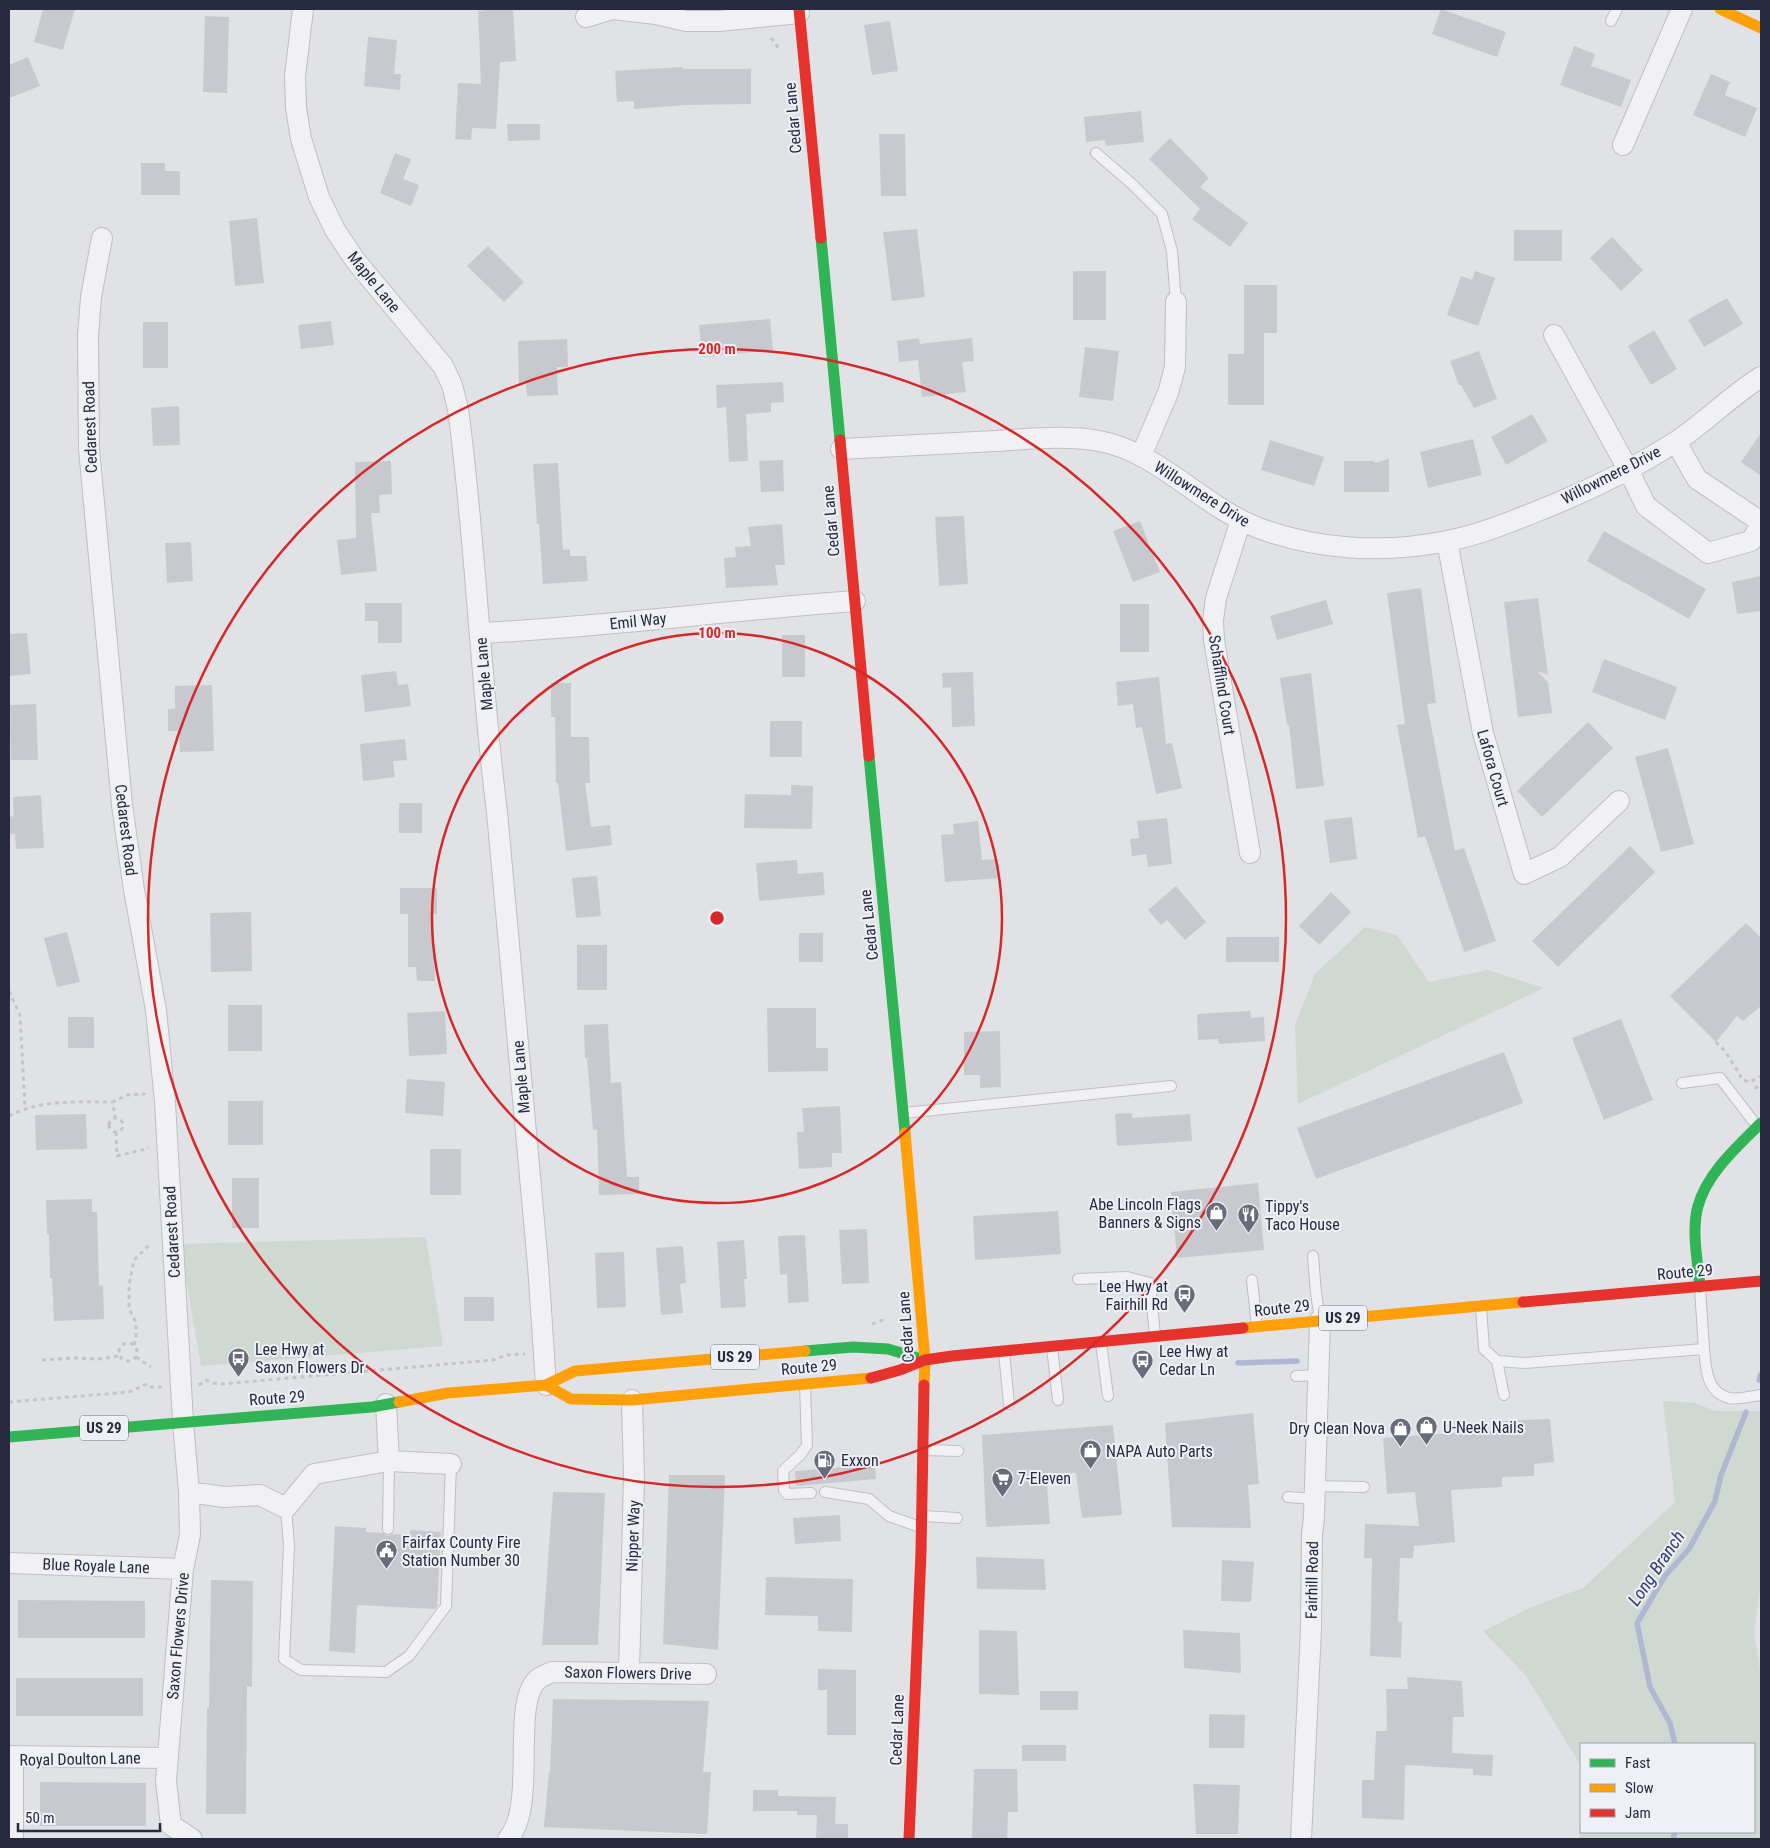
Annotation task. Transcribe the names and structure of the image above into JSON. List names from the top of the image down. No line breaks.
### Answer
{"streets":{"main road":["Cedar Lane","Route 29","US 29"],"street":["Maple Lane","Cedarest Road","Willowmere Drive","Emil Way","Schafflind Court","Lafora Court","Nipper Way","Blue Royale Lane","Fairhill Road","Saxon Flowers Drive","Royal Doulton Lane"]},"crossings":[["Cedar Lane","Willowmere Drive"],["Cedar Lane","Emil Way"],["Cedar Lane","Route 29"],["Maple Lane","Emil Way"],["Maple Lane","Route 29"],["Cedarest Road","Route 29"],["Cedarest Road","Saxon Flowers Drive"],["Willowmere Drive","Schafflind Court"],["Willowmere Drive","Lafora Court"],["Route 29","Nipper Way"],["Route 29","Fairhill Road"],["Route 29","Saxon Flowers Drive"],["Nipper Way","Saxon Flowers Drive"],["Blue Royale Lane","Saxon Flowers Drive"],["Saxon Flowers Drive","Royal Doulton Lane"]],"water":["Long Branch"],"places":{"shop":["Abe Lincoln Flags Banners & Signs","U-Neek Nails","Dry Clean Nova","NAPA Auto Parts"],"restaurant":["Tippy's Taco House"],"bus stop":["Lee Hwy at Fairhill Rd","Lee Hwy at Saxon Flowers Dr","Lee Hwy at Cedar Ln"],"fuel station":["Exxon"],"supermarket":["7-Eleven"],"public building":["Fairfax County Fire Station Number 30"]},"legend":["Fast","Slow","Jam"],"scale_bar":"50 m","rings":["200 m","100 m"]}
